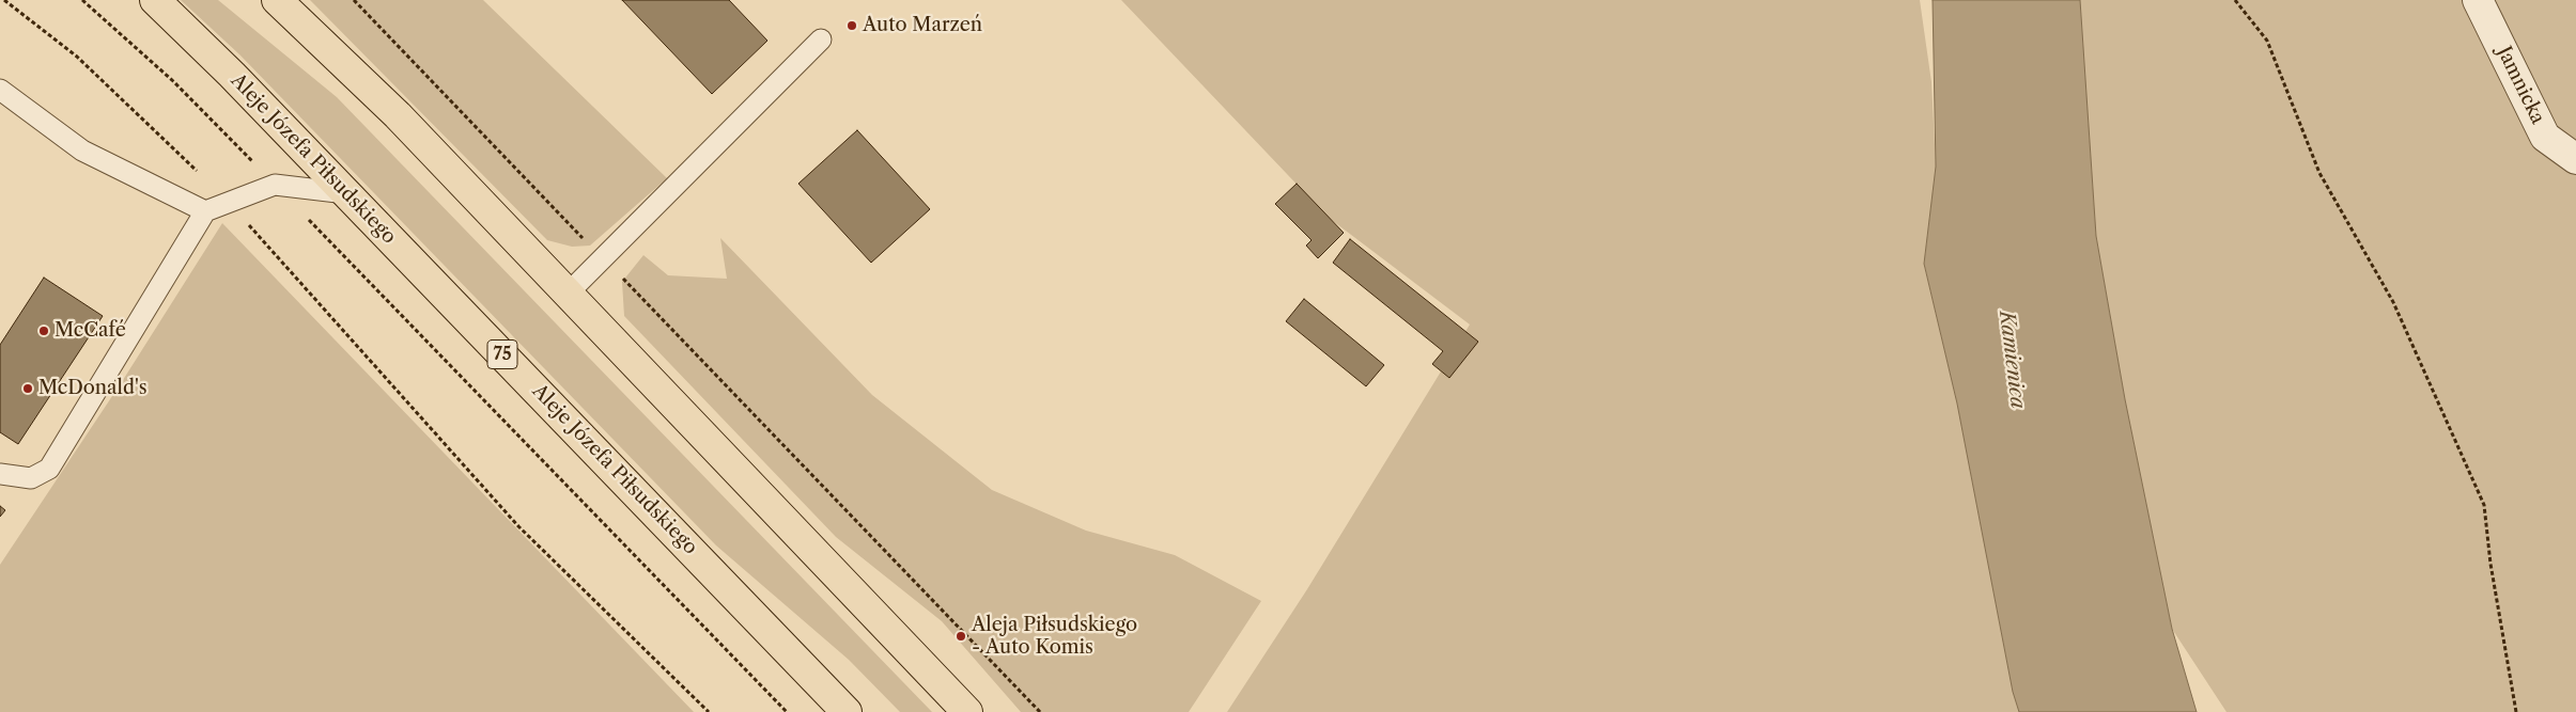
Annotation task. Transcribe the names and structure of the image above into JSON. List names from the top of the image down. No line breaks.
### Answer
{"streets":{"main road":["Aleje Józefa Piłsudskiego","75"],"street":["Jamnicka"]},"water":["Kamienica"],"places":["Auto Marzeń","McCafé","McDonald's","Aleja Piłsudskiego - Auto Komis"]}
